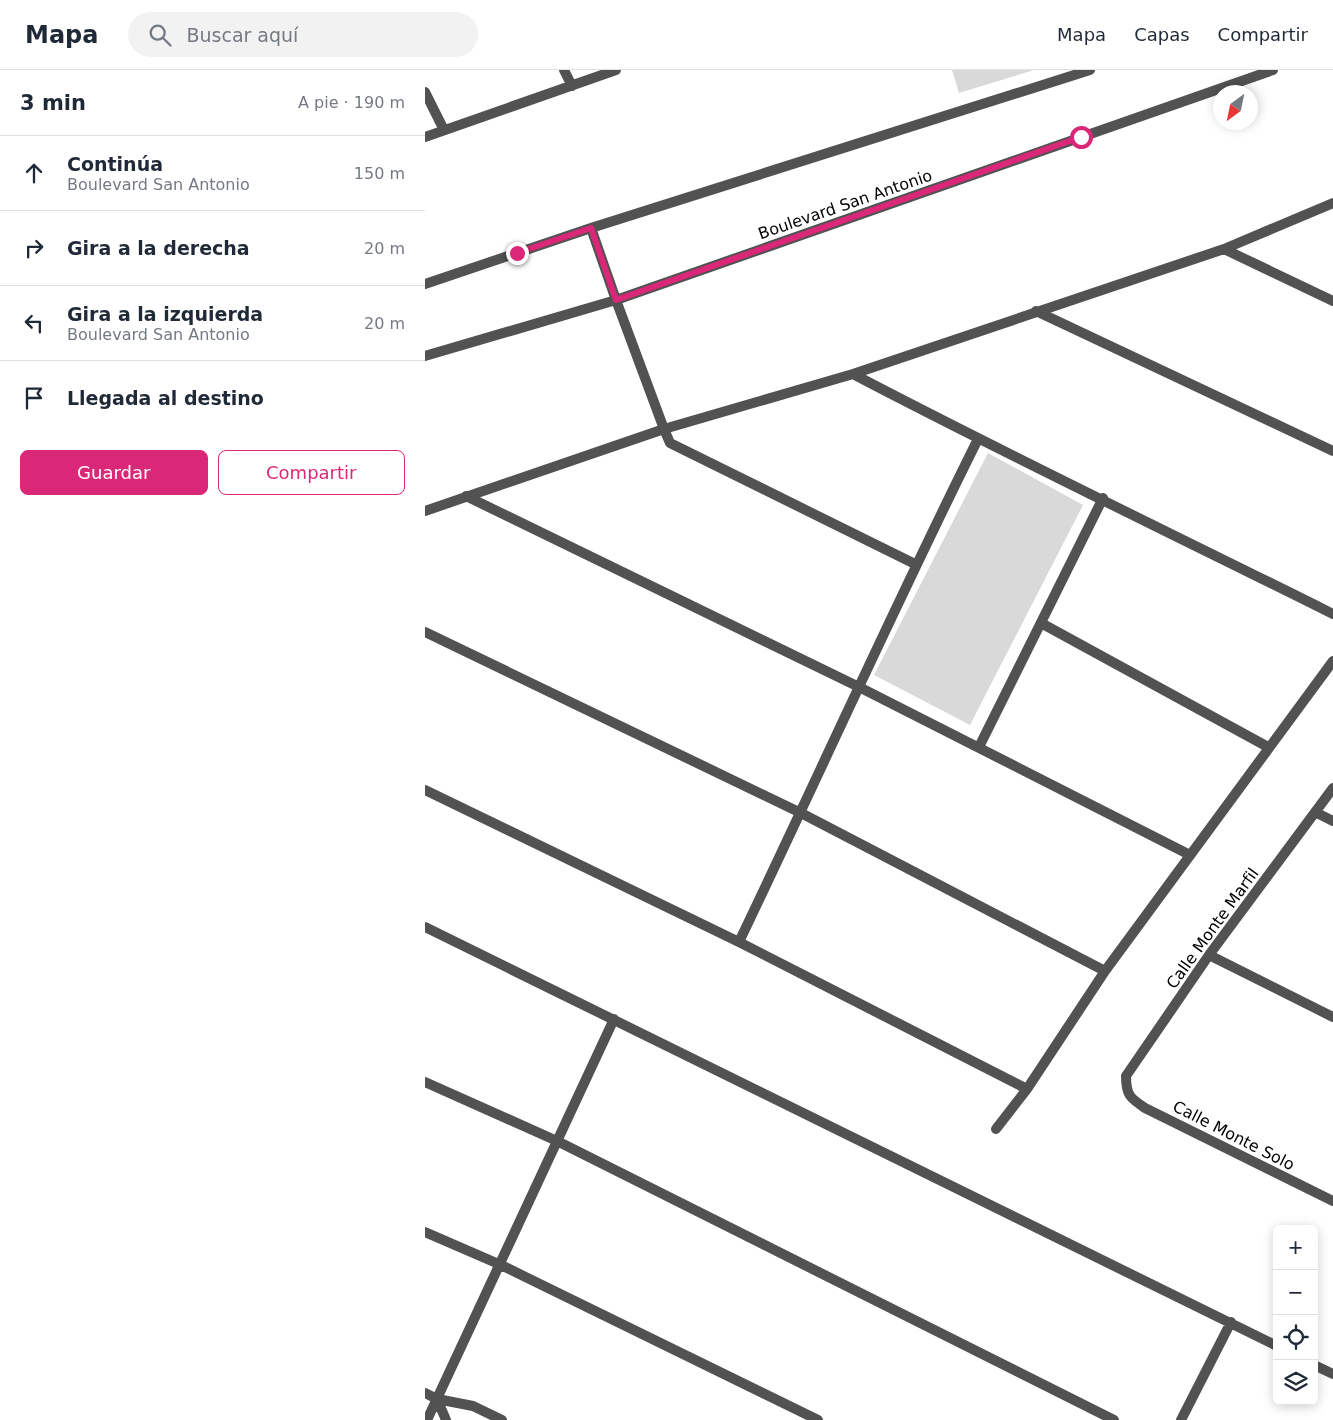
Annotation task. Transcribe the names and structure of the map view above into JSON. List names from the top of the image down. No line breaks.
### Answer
{"streets":{"street":["Boulevard San Antonio","Calle Monte Marfil","Calle Monte Solo"]},"crossings":[["Calle Monte Marfil","Calle Monte Solo"]],"north":"bottom left","page":{"header":"Mapa","search":"Buscar aquí","nav":["Mapa","Capas","Compartir"],"heading":["3 min","A pie · 190 m"],"list":[["Continúa","Boulevard San Antonio","150 m"],["Gira a la derecha","20 m"],["Gira a la izquierda","Boulevard San Antonio","20 m"],"Llegada al destino"],"buttons":["Guardar","Compartir"],"map_buttons":["+","−"]}}
